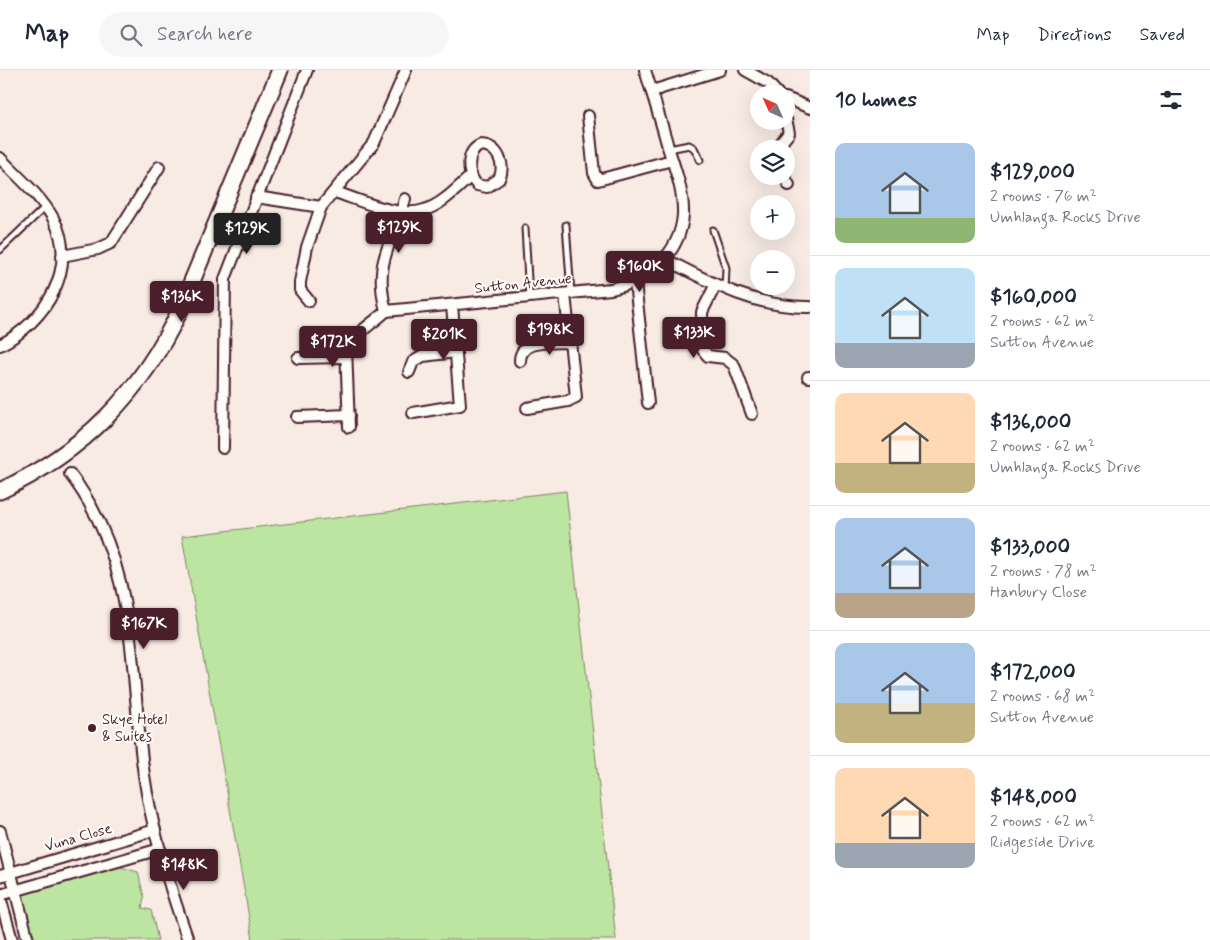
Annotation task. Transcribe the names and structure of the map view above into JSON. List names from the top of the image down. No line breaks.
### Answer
{"streets":{"street":["Sutton Avenue","Vuna Close"]},"places":["Skye Hotel & Suites"],"north":"top left","page":{"header":"Map","search":"Search here","nav":["Map","Directions","Saved"],"heading":"10 homes","map_buttons":["+","−"],"list":[{"name":"$129,000","note":"2 rooms · 76 m² · Umhlanga Rocks Drive"},{"name":"$160,000","note":"2 rooms · 62 m² · Sutton Avenue"},{"name":"$136,000","note":"2 rooms · 62 m² · Umhlanga Rocks Drive"},{"name":"$133,000","note":"2 rooms · 78 m² · Hanbury Close"},{"name":"$172,000","note":"2 rooms · 68 m² · Sutton Avenue"},{"name":"$148,000","note":"2 rooms · 62 m² · Ridgeside Drive"}],"price":["$129K","$129K","$160K","$136K","$198K","$133K","$201K","$172K","$167K","$148K"]}}
